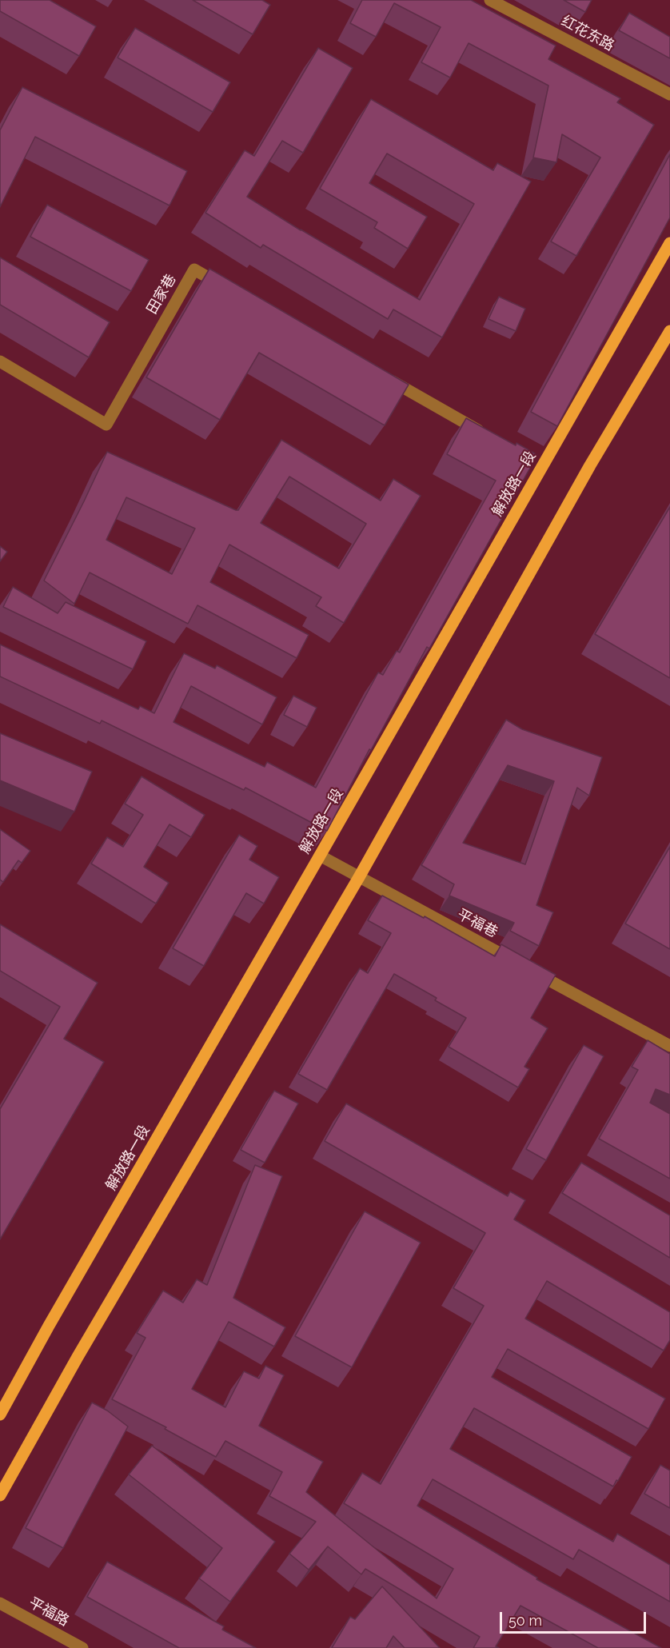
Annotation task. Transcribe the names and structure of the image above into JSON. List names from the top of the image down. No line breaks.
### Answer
{"streets":{"main road":["解放路一段"],"street":["红花东路","田家巷","平福巷","平福路"]},"crossings":[["解放路一段","平福巷"]],"scale_bar":"50 m"}
